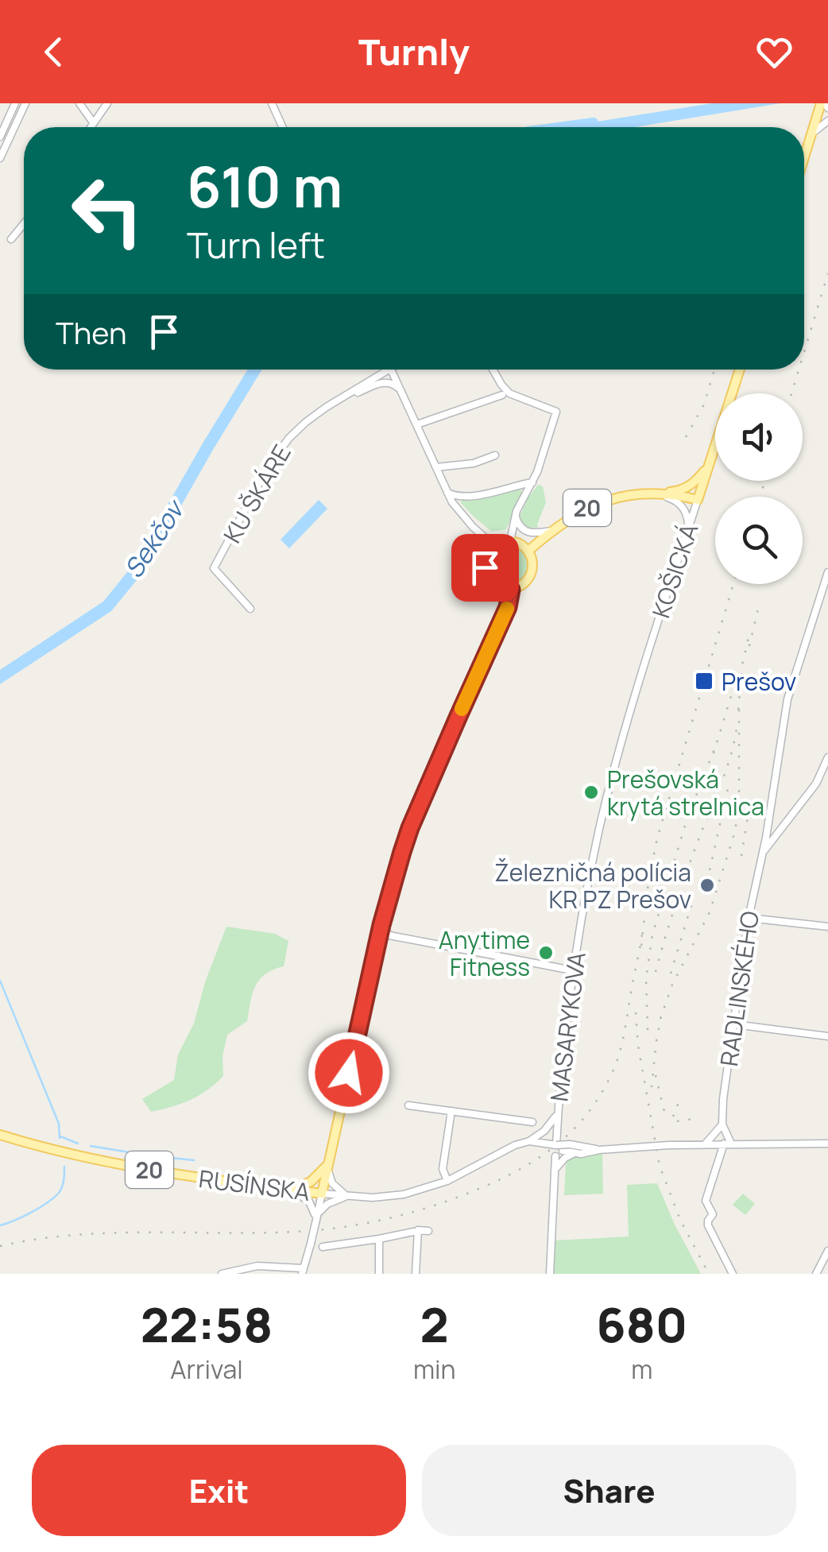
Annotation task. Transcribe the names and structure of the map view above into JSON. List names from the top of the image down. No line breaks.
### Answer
{"streets":{"main road":["20","KOŠICKÁ","RUSÍNSKA"],"street":["KU ŠKÁRE","RADLINSKÉHO","MASARYKOVA"]},"crossings":[["20","KOŠICKÁ"],["KOŠICKÁ","MASARYKOVA"]],"water":["Sekčov"],"places":{"transit":["Prešov"],"other":["Prešovská krytá strelnica","Železničná polícia KR PZ Prešov","Anytime Fitness"]},"page":{"header":"Turnly","turn":["610 m","Turn left"],"then":"Then","eta":["22:58","Arrival","2","min","680","m"],"buttons":["Exit","Share"]}}
